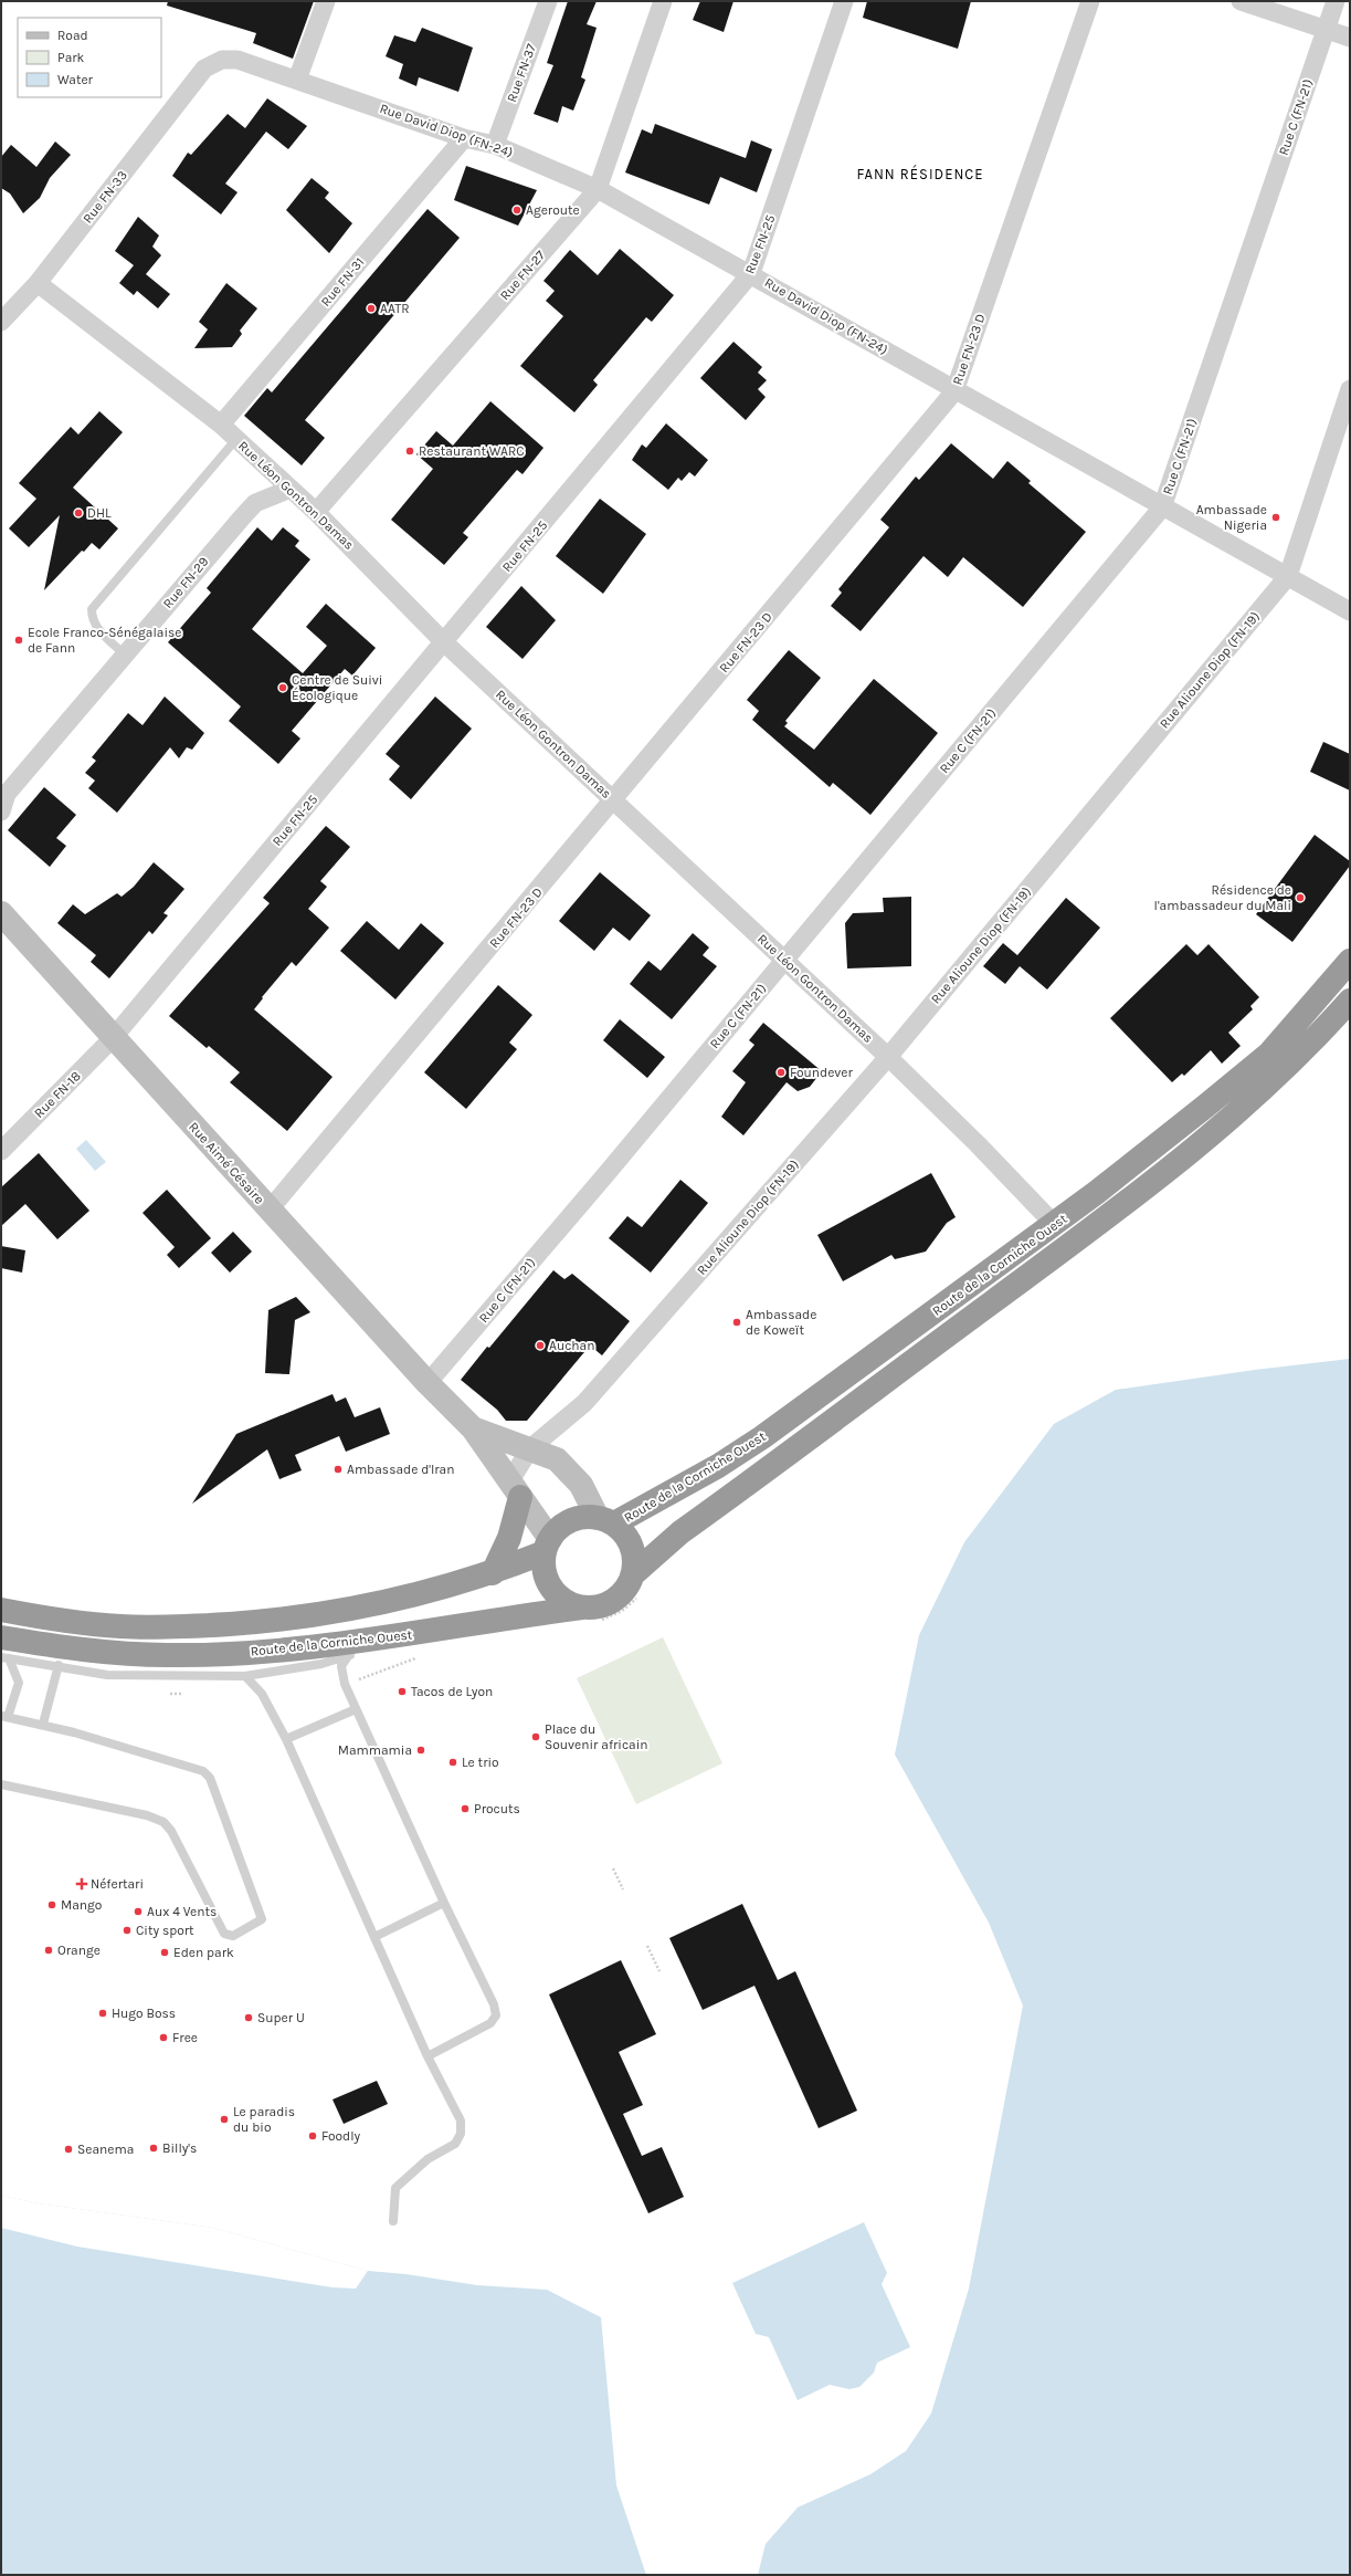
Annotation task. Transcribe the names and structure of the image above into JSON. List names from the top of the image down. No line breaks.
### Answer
{"streets":{"highway":["Route de la Corniche Ouest"],"street":["Rue FN-37","Rue C (FN-21)","Rue David Diop (FN-24)","Rue FN-33","Rue FN-25","Rue FN-27","Rue FN-31","Rue FN-23 D","Rue Léon Gontron Damas","Rue FN-29","Rue Alioune Diop (FN-19)","Rue FN-18","Rue Aimé Césaire"]},"crossings":[["Rue FN-37","Rue David Diop (FN-24)"],["Rue C (FN-21)","Rue David Diop (FN-24)"],["Rue C (FN-21)","Rue Léon Gontron Damas"],["Rue C (FN-21)","Rue Aimé Césaire"],["Rue David Diop (FN-24)","Rue FN-33"],["Rue David Diop (FN-24)","Rue FN-25"],["Rue David Diop (FN-24)","Rue FN-27"],["Rue David Diop (FN-24)","Rue FN-31"],["Rue David Diop (FN-24)","Rue FN-23 D"],["Rue David Diop (FN-24)","Rue Alioune Diop (FN-19)"],["Rue FN-33","Rue Léon Gontron Damas"],["Rue FN-25","Rue Léon Gontron Damas"],["Rue FN-25","Rue FN-18"],["Rue FN-25","Rue Aimé Césaire"],["Rue FN-27","Rue Léon Gontron Damas"],["Rue FN-31","Rue Léon Gontron Damas"],["Rue FN-23 D","Rue Léon Gontron Damas"],["Rue FN-23 D","Rue Aimé Césaire"],["Rue Léon Gontron Damas","Rue FN-29"],["Rue Léon Gontron Damas","Rue Alioune Diop (FN-19)"],["Rue Léon Gontron Damas","Route de la Corniche Ouest"],["Rue FN-18","Rue Aimé Césaire"]],"districts":["FANN RÉSIDENCE"],"places":{"other":["Ageroute","AATR","Restaurant WARC","DHL","Ambassade Nigeria","Ecole Franco-Sénégalaise de Fann","Centre de Suivi Écologique","Résidence de l'ambassadeur du Mali","Foundever","Ambassade de Koweït","Auchan","Ambassade d'Iran","Tacos de Lyon","Place du Souvenir africain","Mammamia","Le trio","Procuts","Mango","Aux 4 Vents","City sport","Orange","Eden park","Hugo Boss","Super U","Free","Le paradis du bio","Foodly","Billy's","Seanema"],"health":["Néfertari"]},"legend":["Road","Park","Water"]}
